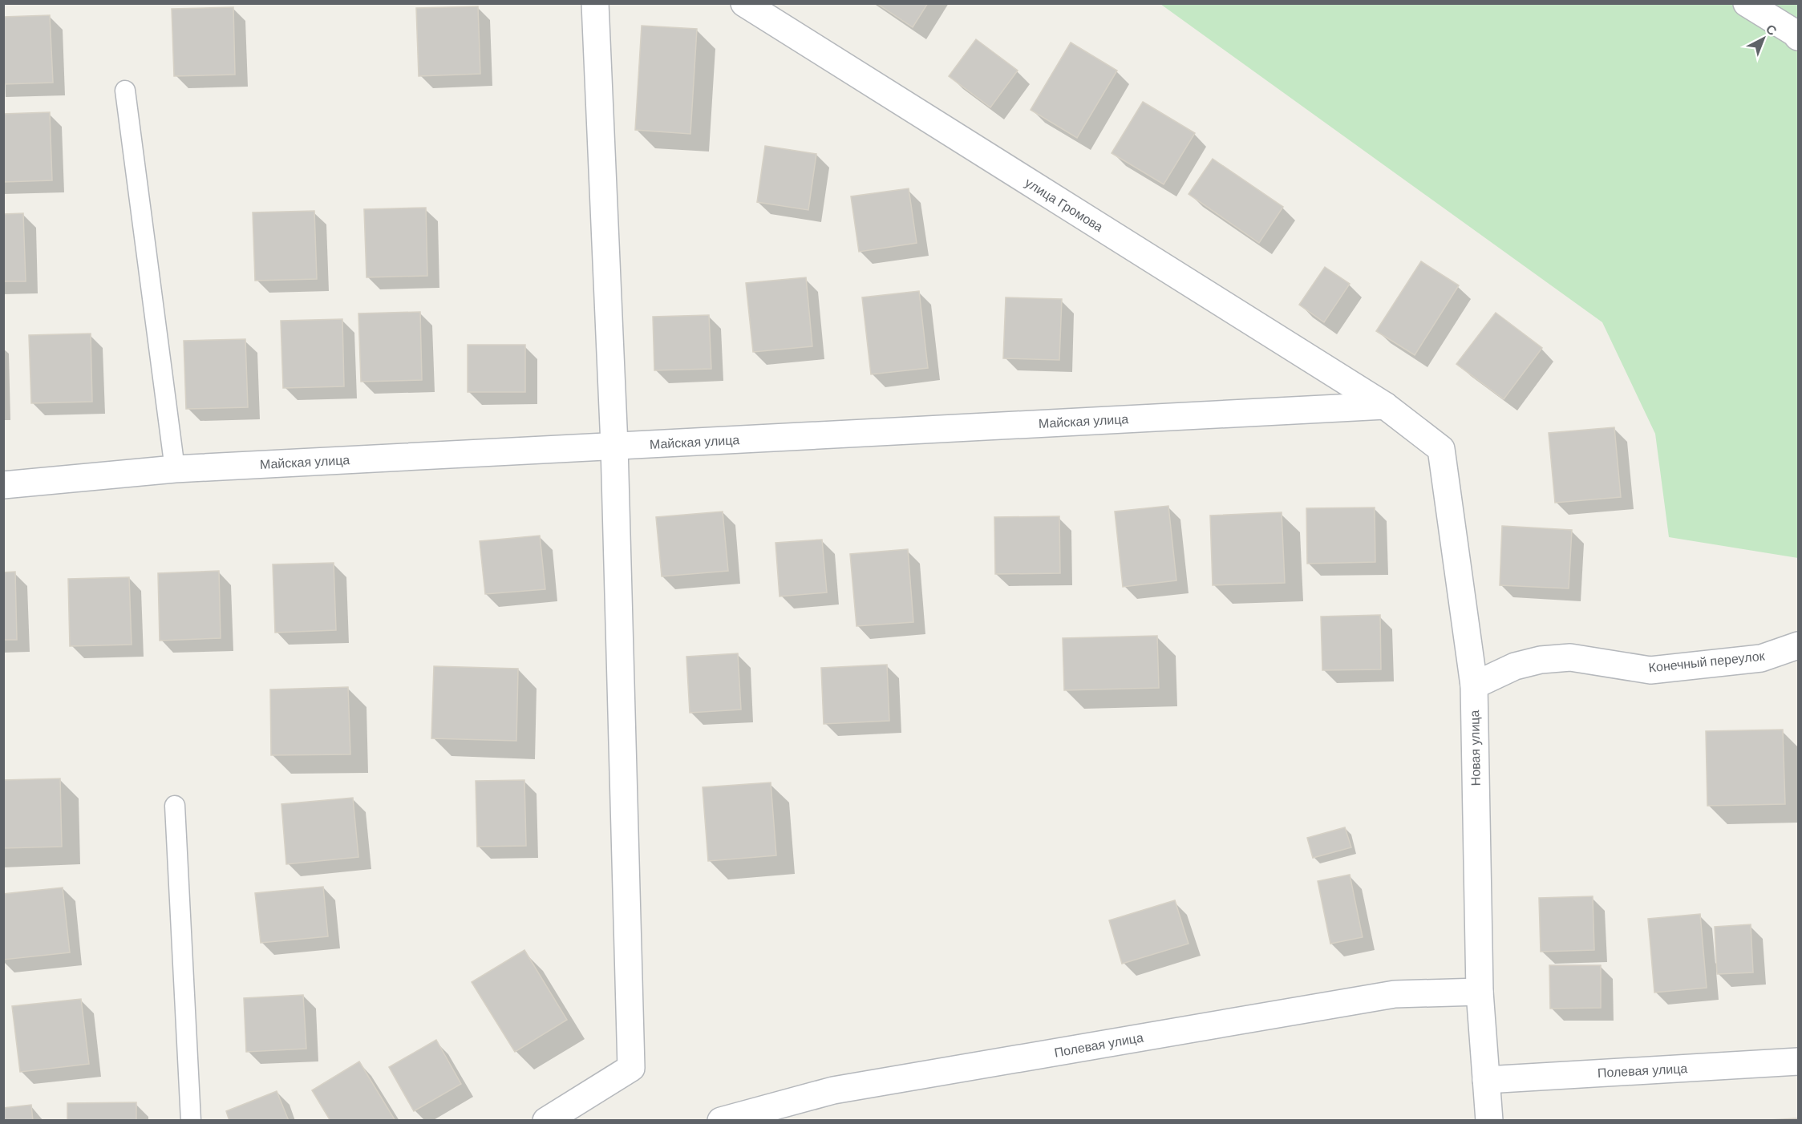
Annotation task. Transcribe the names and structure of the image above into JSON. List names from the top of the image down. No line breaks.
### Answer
{"streets":{"street":["улица Громова","Майская улица","Конечный переулок","Новая улица","Полевая улица"]},"crossings":[["улица Громова","Майская улица"],["улица Громова","Новая улица"],["Майская улица","Новая улица"],["Конечный переулок","Новая улица"],["Новая улица","Полевая улица"]],"north":"top right"}
